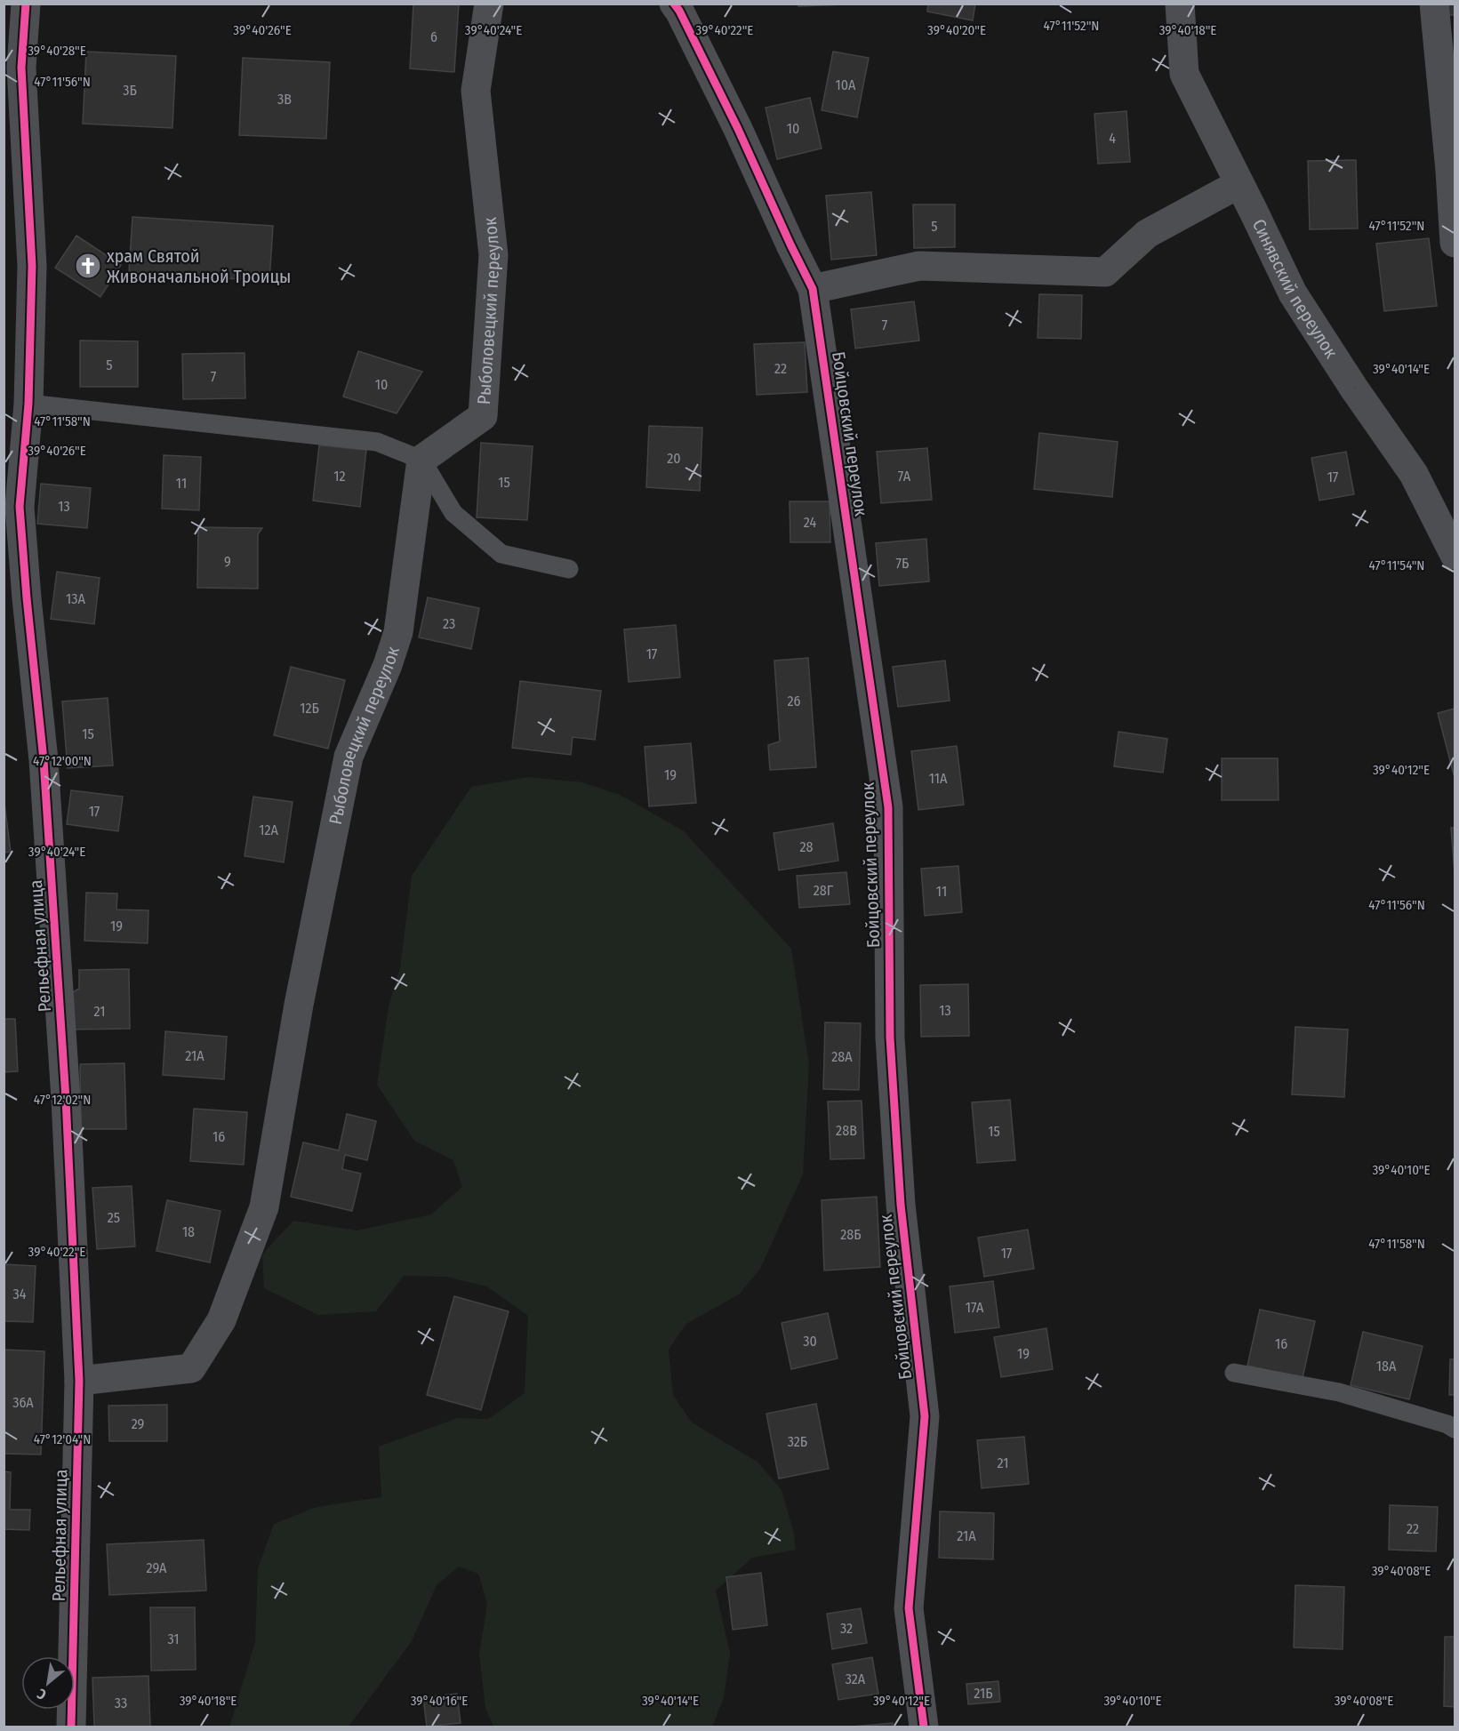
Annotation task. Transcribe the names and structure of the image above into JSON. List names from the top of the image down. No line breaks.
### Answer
{"streets":{"street":["Синявский переулок","Рыболовецкий переулок","Бойцовский переулок","Рельефная улица"]},"crossings":[["Рыболовецкий переулок","Рельефная улица"]],"places":{"church":["храм Святой Живоначальной Троицы"]},"house_numbers":["6","10А","3Б","3В","10","4","5","7","5","22","7","10","20","12","7А","17","15","11","13","24","9","7Б","13А","23","17","26","12Б","15","19","11А","17","12А","28","28Г","11","19","13","21","21А","28А","28В","15","16","25","18","28Б","17","34","17А","30","16","19","18А","36А","29","32Б","21","22","21А","29А","32","31","32А","21Б","33"],"north":"bottom left","coordinates":["47°11'52\"N","39°40'26\"E","39°40'24\"E","39°40'22\"E","39°40'20\"E","39°40'18\"E","39°40'28\"E","47°11'56\"N","39°40'14\"E","47°11'58\"N","47°11'54\"N","47°12'00\"N","39°40'12\"E","47°12'02\"N","39°40'10\"E","47°12'04\"N","39°40'08\"E","39°40'16\"E"]}
